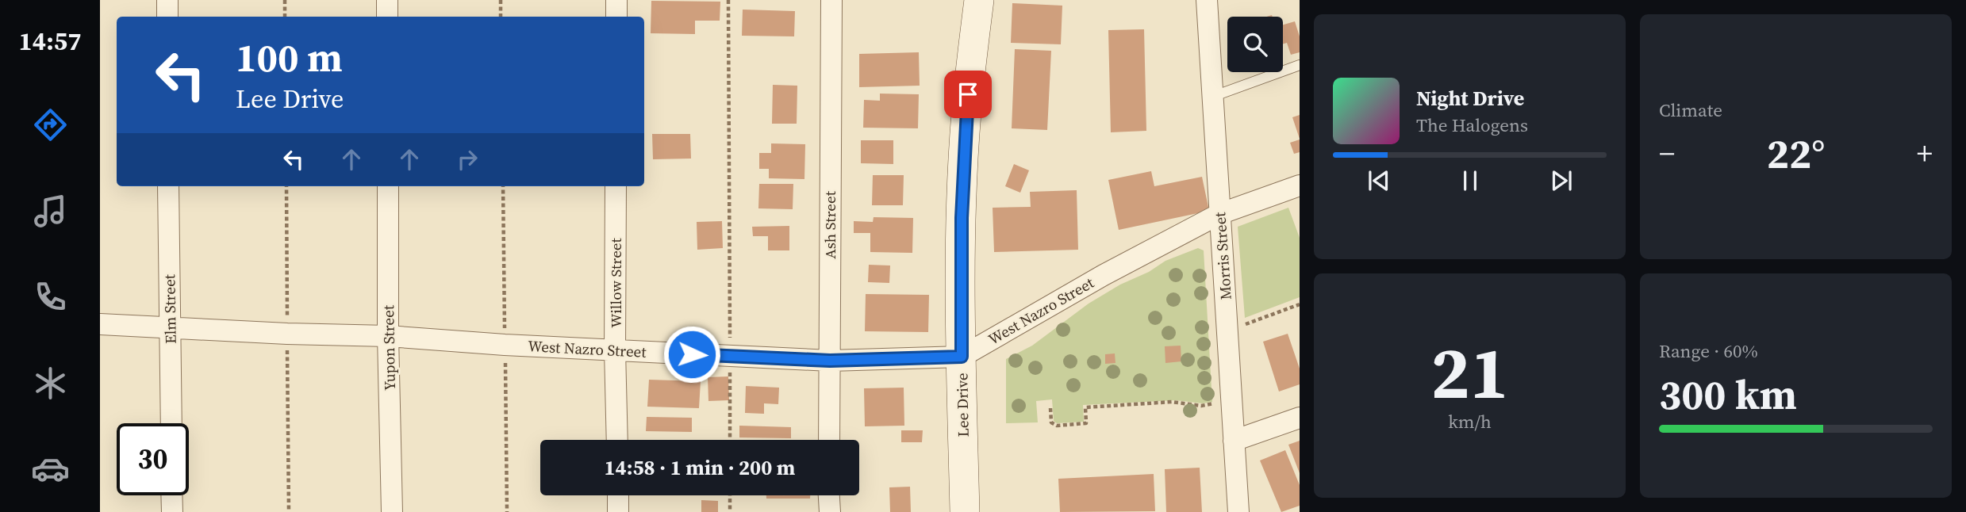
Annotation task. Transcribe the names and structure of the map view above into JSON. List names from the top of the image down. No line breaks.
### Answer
{"streets":{"main road":["Lee Drive"],"street":["Ash Street","Morris Street","Willow Street","Elm Street","West Nazro Street","Yupon Street"]},"crossings":[["Ash Street","West Nazro Street"],["Morris Street","West Nazro Street"],["Willow Street","West Nazro Street"],["Elm Street","West Nazro Street"],["West Nazro Street","Yupon Street"],["West Nazro Street","Lee Drive"]],"page":{"tabs":"14:57","tile":["Climate",["21","km/h"],["Range · 60%","300 km"]],"turn":["100 m","Lee Drive"],"song":["Night Drive","The Halogens"],"heat":["−","22°","+"],"limit":"30","trip":"14:58 · 1 min · 200 m"}}
